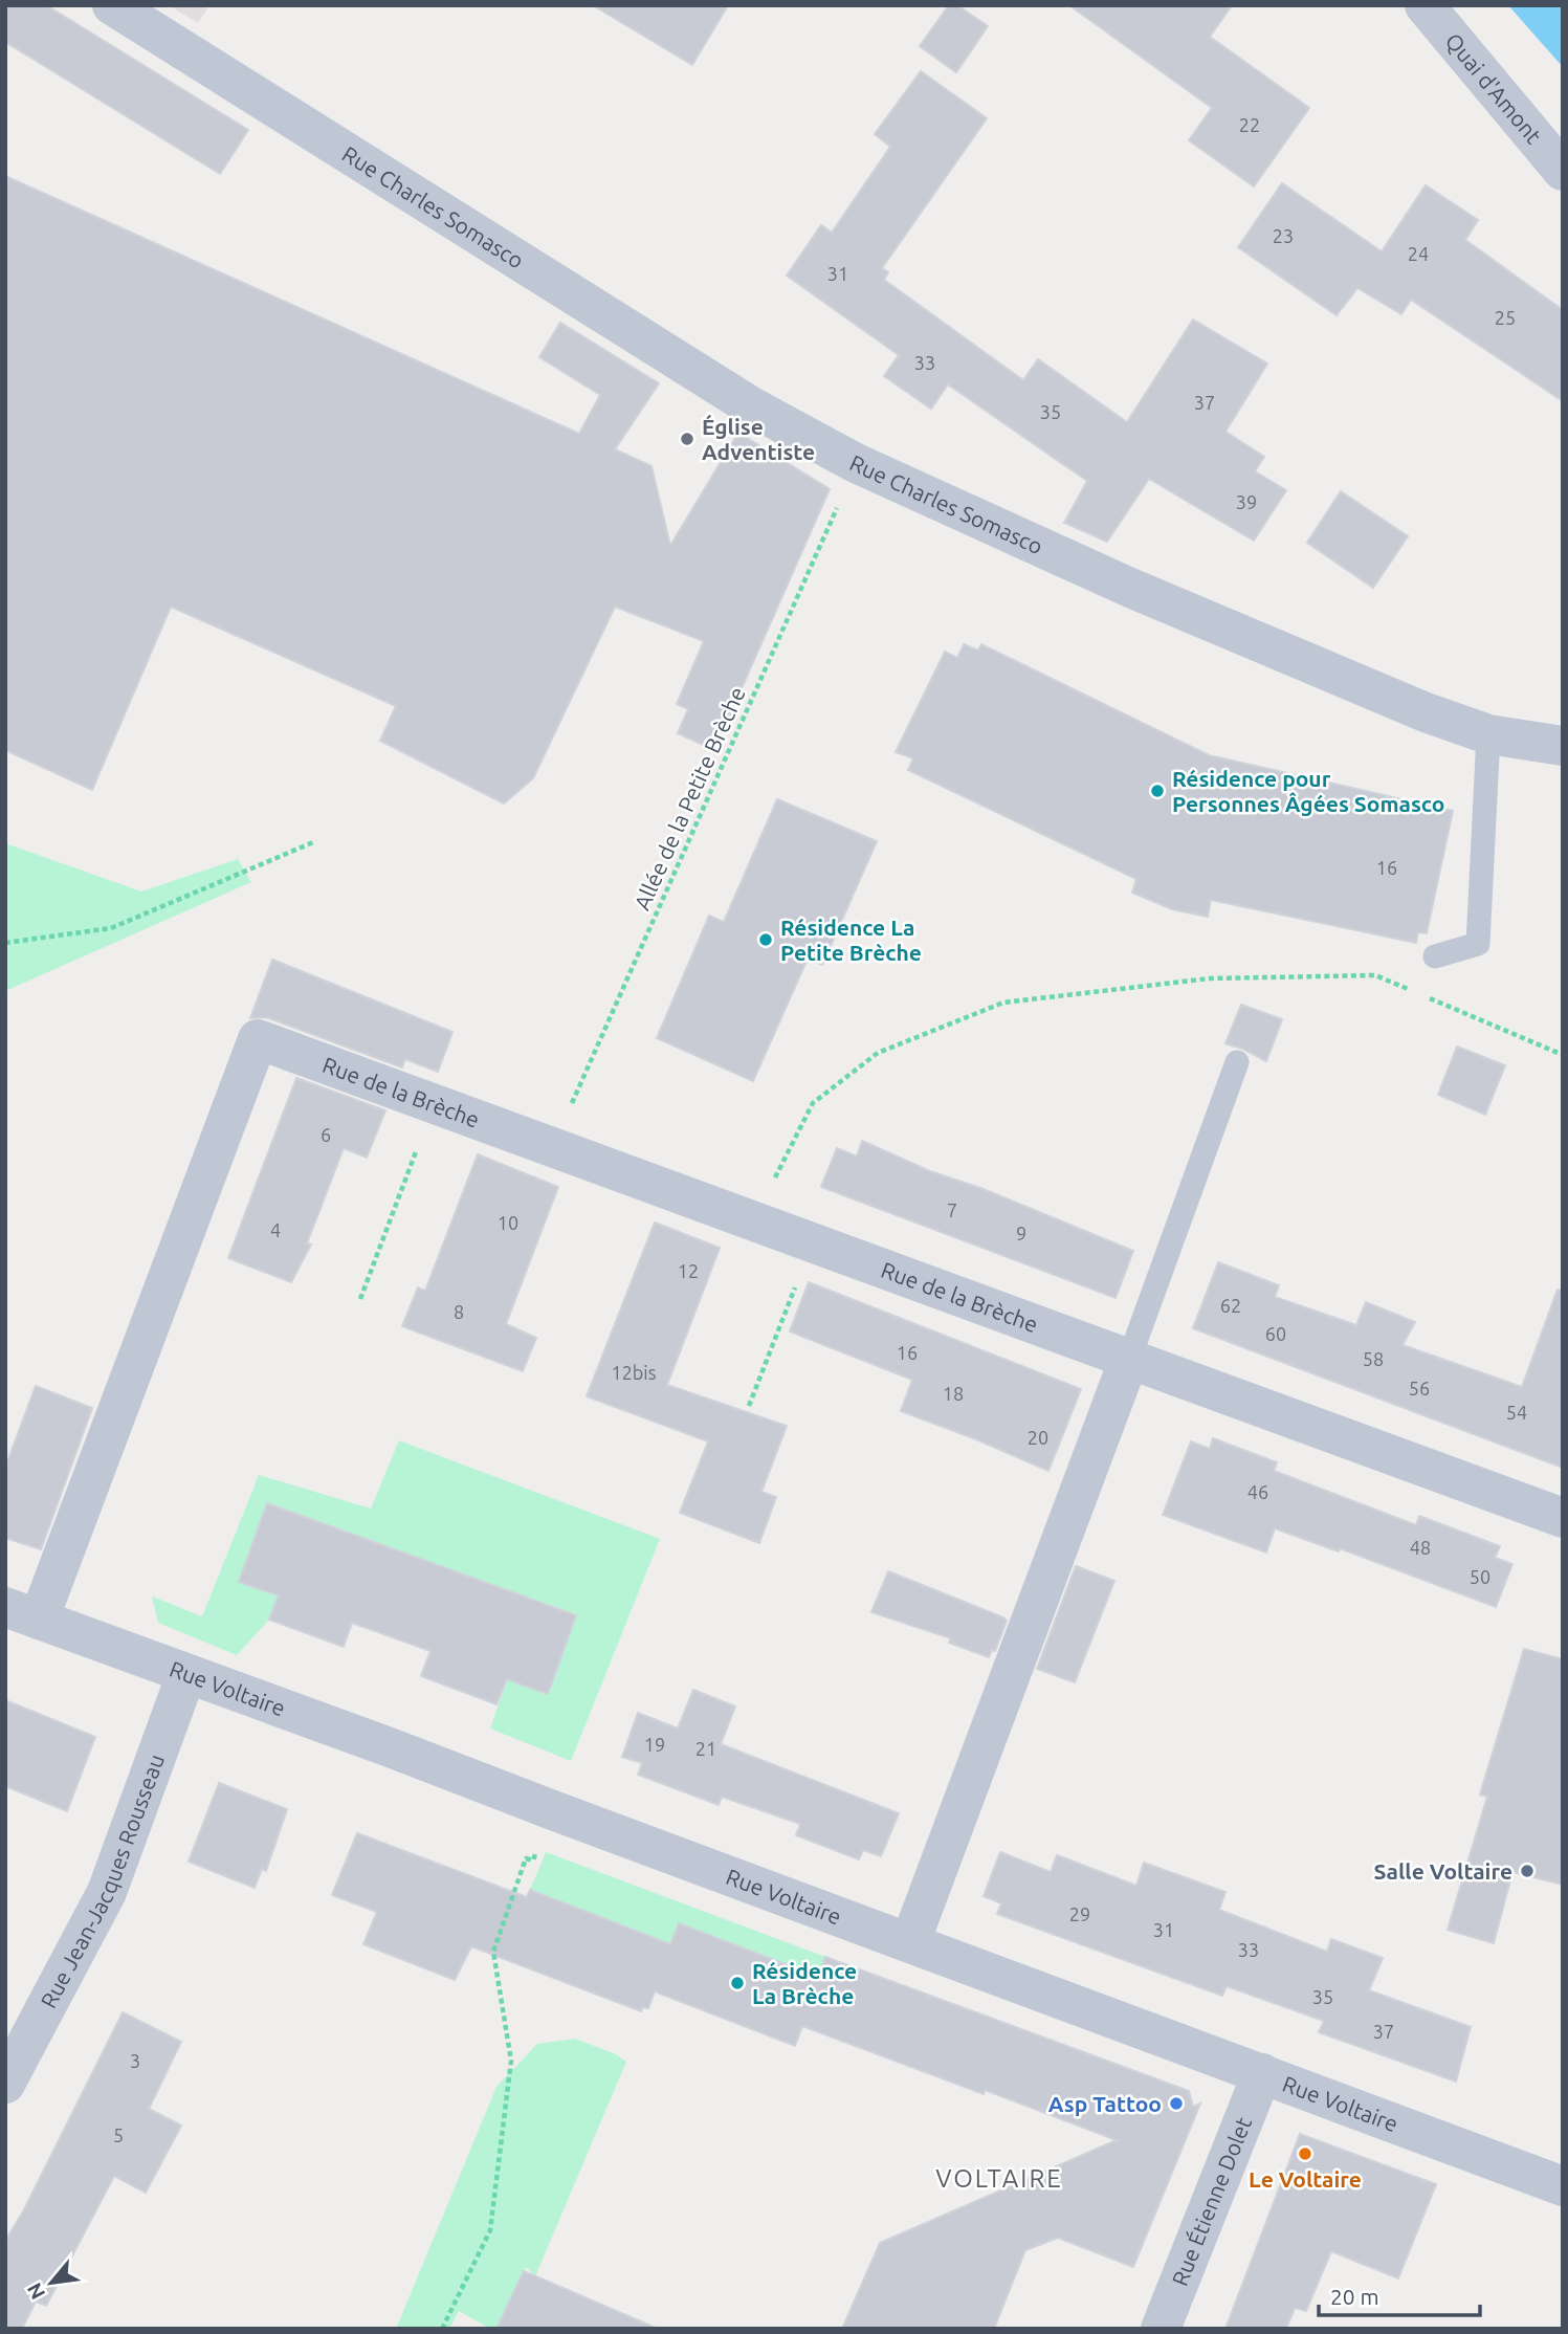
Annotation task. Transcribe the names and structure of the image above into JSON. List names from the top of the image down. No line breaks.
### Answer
{"streets":{"street":["Quai d'Amont","Rue Charles Somasco","Rue de la Brèche","Rue Voltaire","Rue Jean-Jacques Rousseau","Rue Étienne Dolet"],"path":["Allée de la Petite Brèche"]},"crossings":[["Rue Charles Somasco","Allée de la Petite Brèche"],["Allée de la Petite Brèche","Rue de la Brèche"],["Rue de la Brèche","Rue Voltaire"],["Rue Voltaire","Rue Jean-Jacques Rousseau"],["Rue Voltaire","Rue Étienne Dolet"]],"districts":["VOLTAIRE"],"places":["Église Adventiste","Résidence pour Personnes Âgées Somasco","Résidence La Petite Brèche","Salle Voltaire","Résidence La Brèche","Asp Tattoo","Le Voltaire"],"house_numbers":["22","23","24","31","25","33","37","35","39","16","6","7","10","4","9","12","62","8","60","16","58","12bis","56","18","54","20","46","48","50","19","21","29","31","33","35","37","3","5"],"scale_bar":"20 m","north":"bottom left"}
